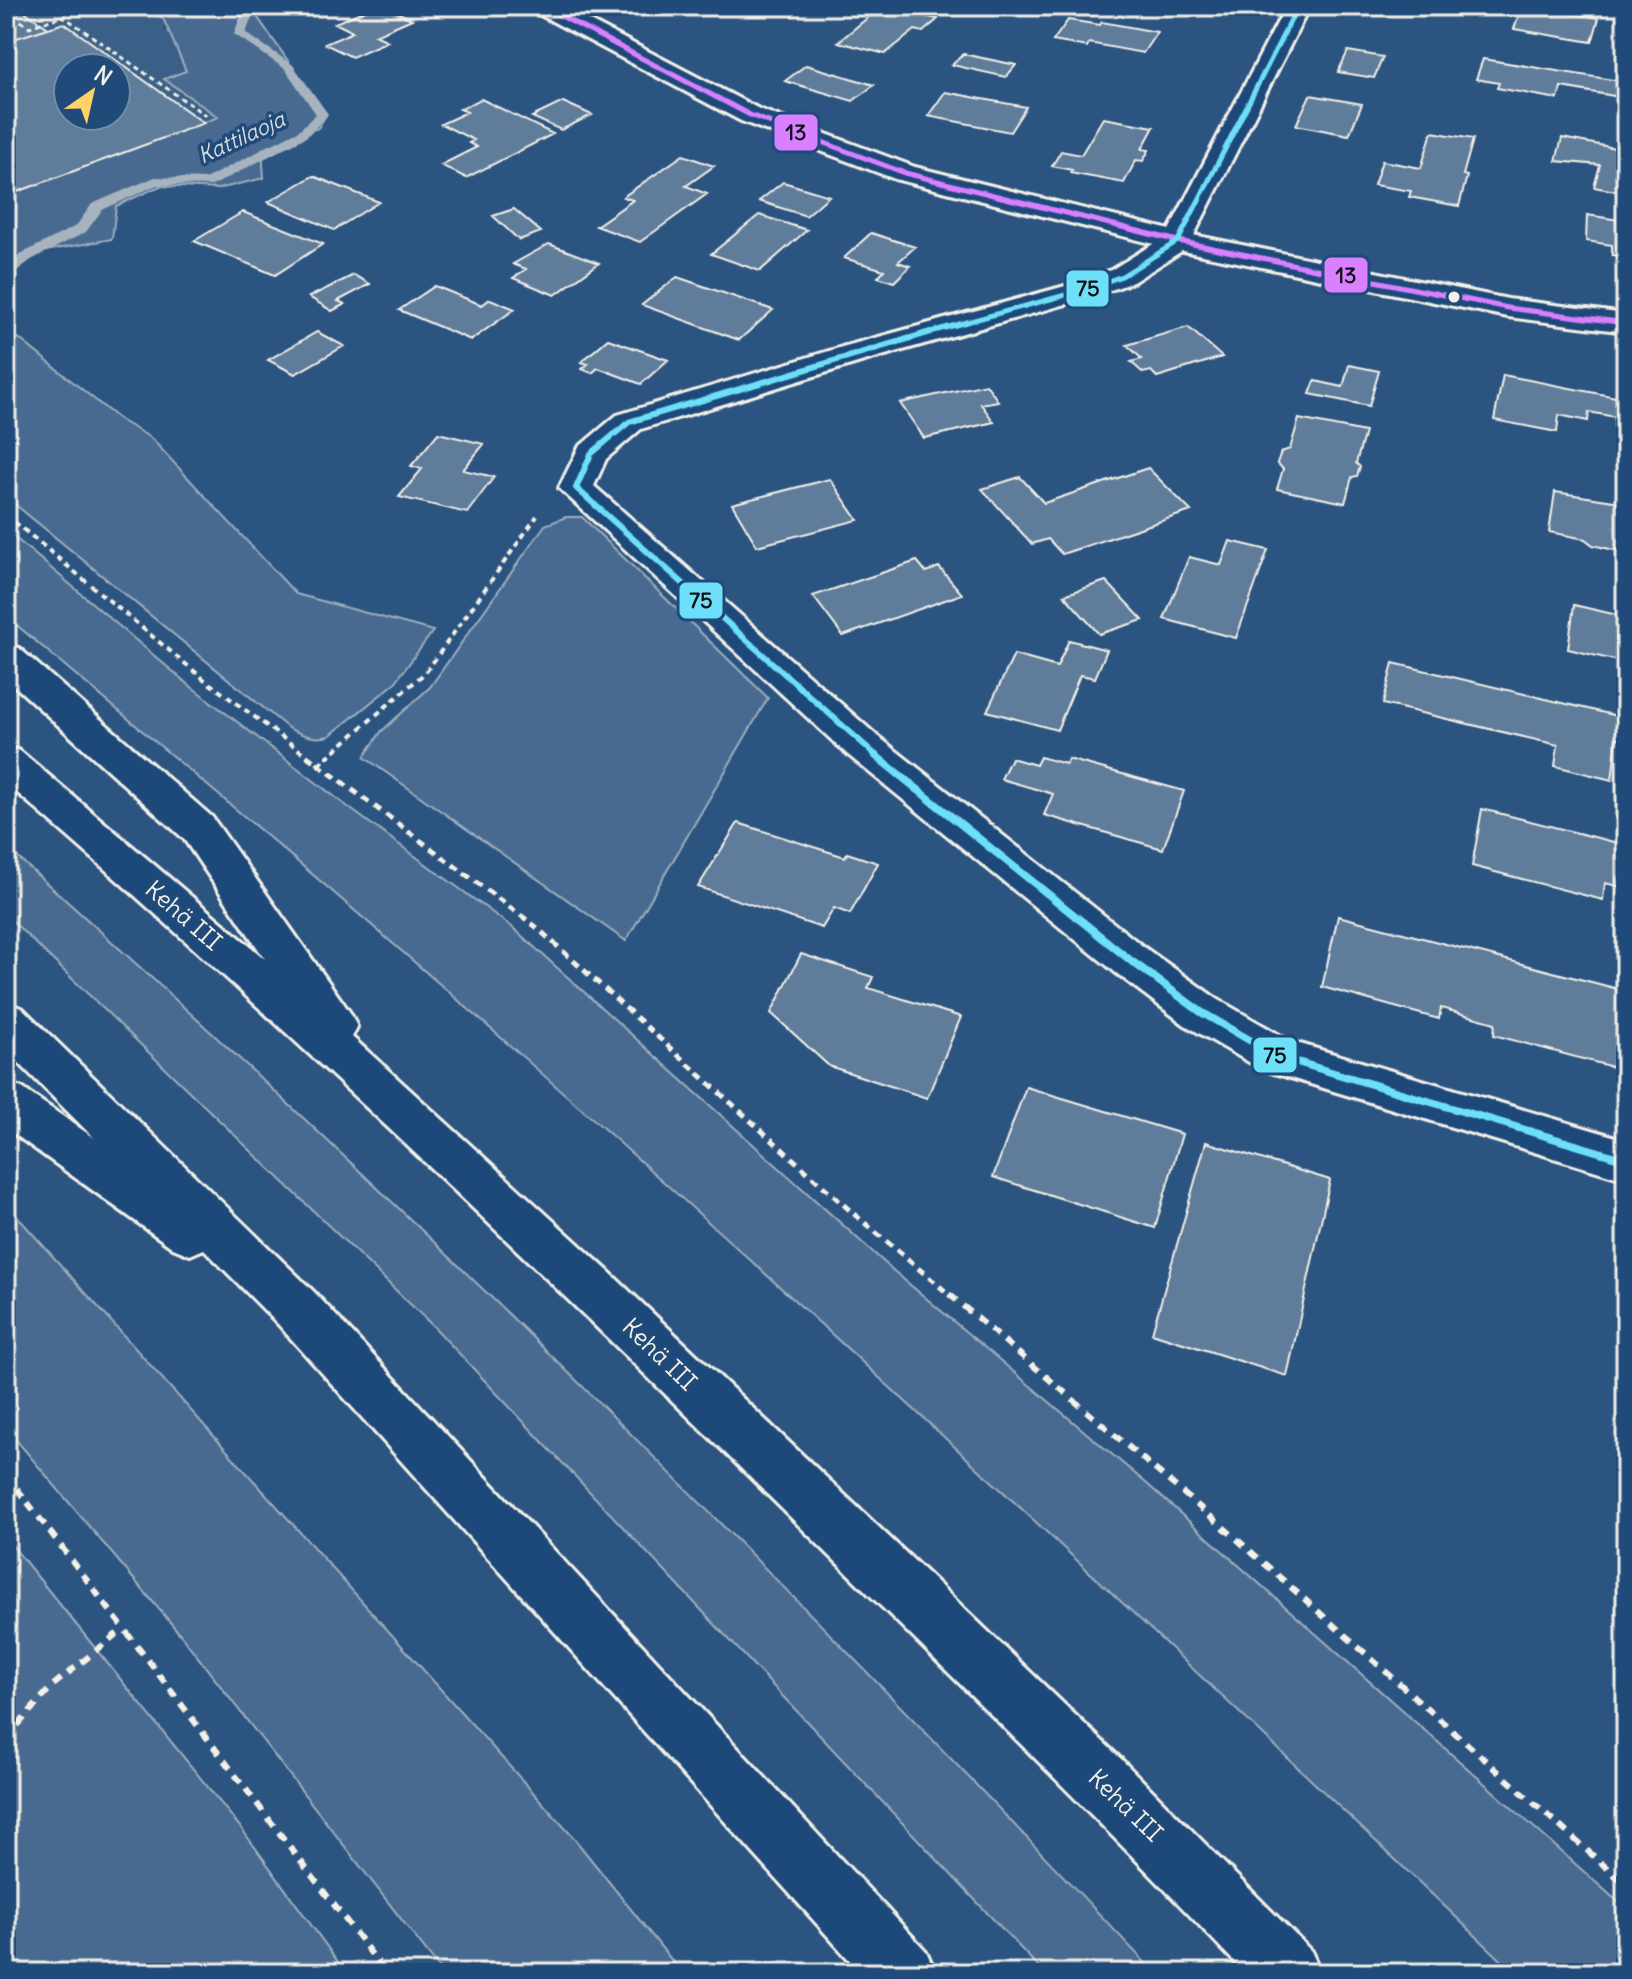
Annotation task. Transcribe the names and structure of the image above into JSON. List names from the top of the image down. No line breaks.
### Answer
{"streets":{"main road":["Kehä III"]},"water":["Kattilaoja"],"lines":["transit line 13","transit line 75"],"north":"top right"}
